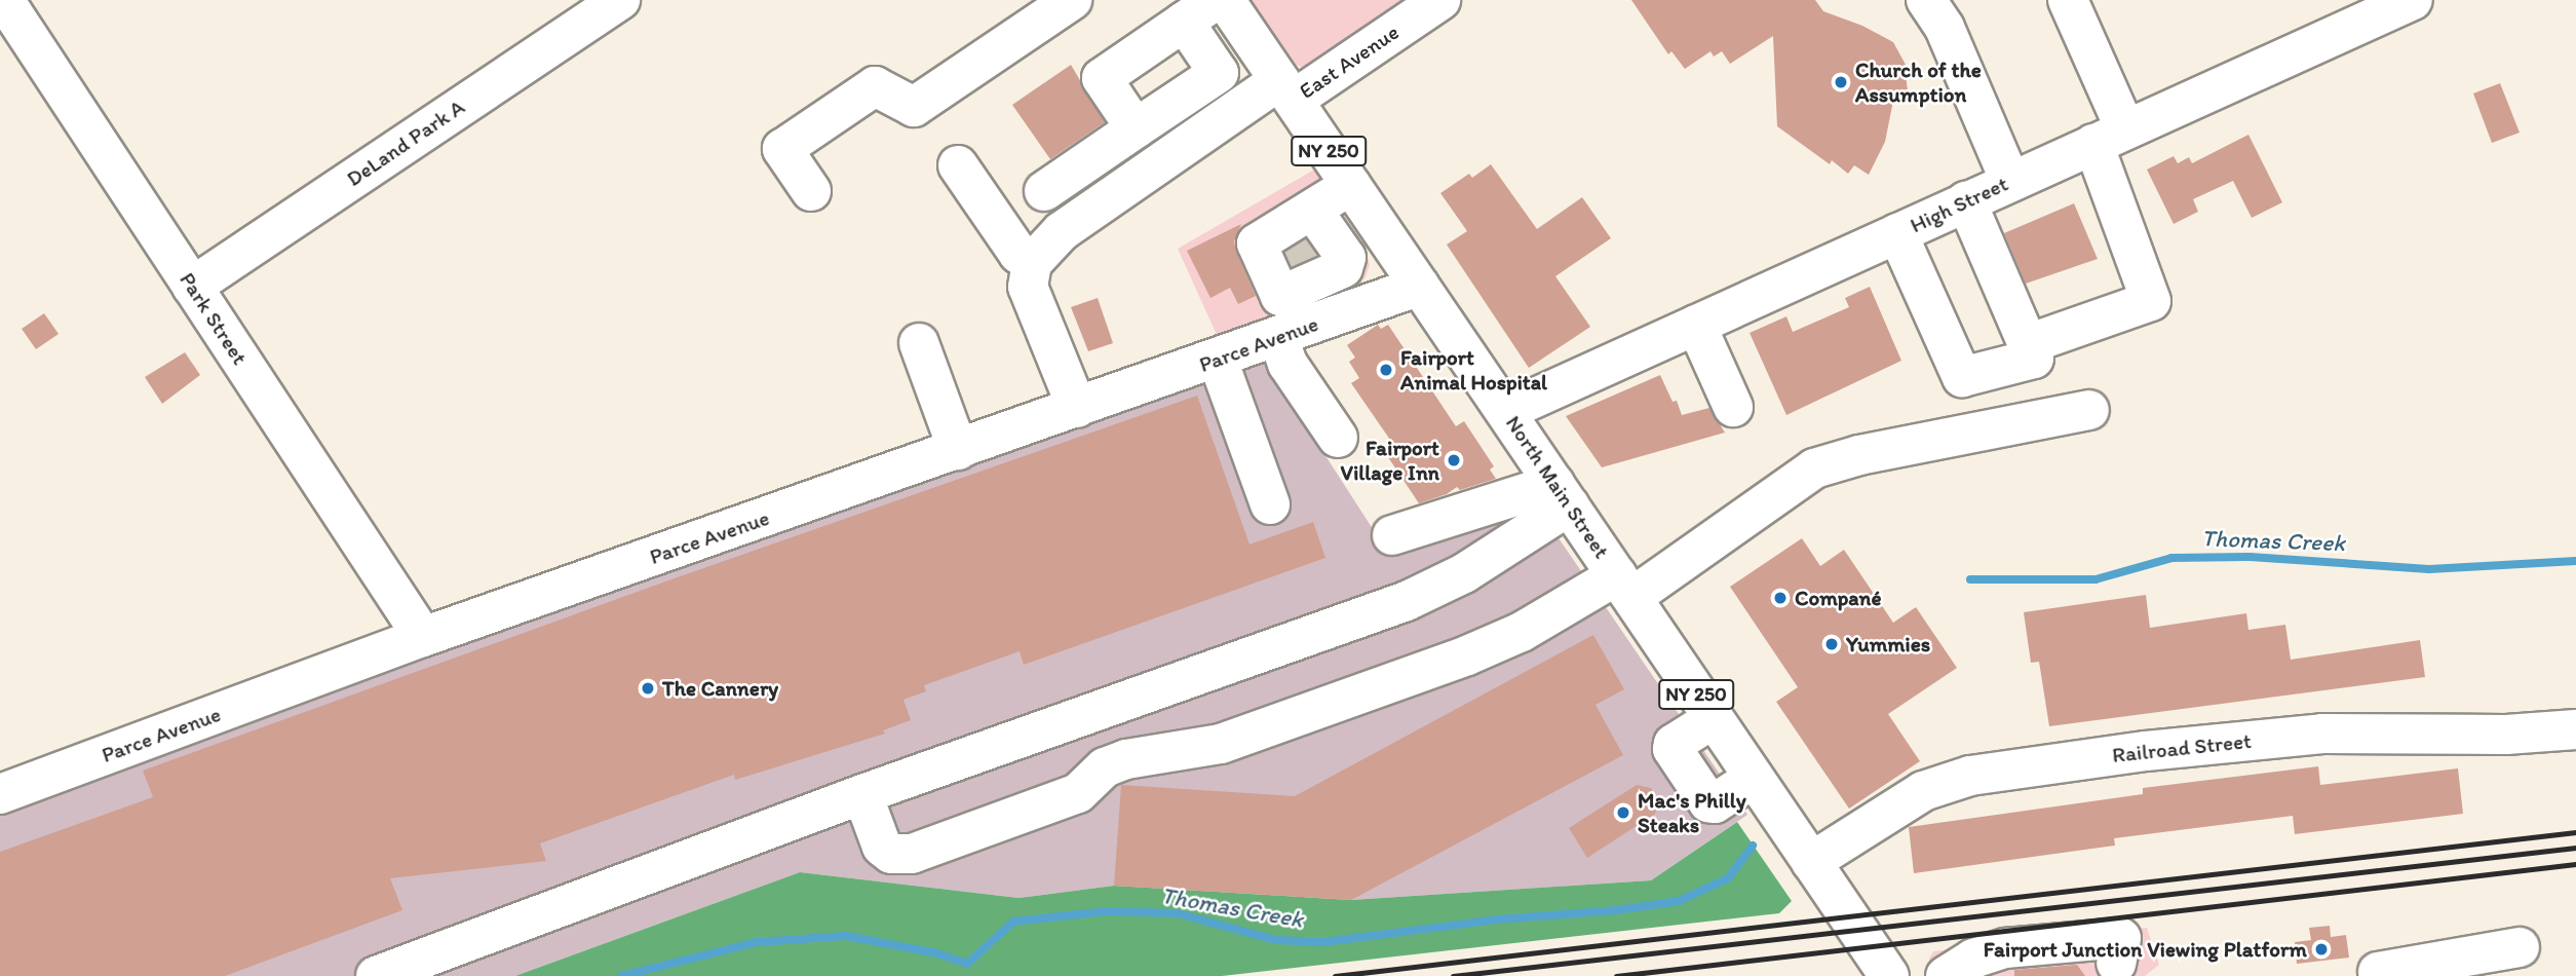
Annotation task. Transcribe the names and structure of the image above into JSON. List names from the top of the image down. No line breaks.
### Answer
{"streets":{"street":["East Avenue","DeLand Park A","NY 250","High Street","Park Street","Parce Avenue","North Main Street","Railroad Street"]},"crossings":[["East Avenue","North Main Street"],["DeLand Park A","Park Street"],["High Street","North Main Street"],["Park Street","Parce Avenue"],["Parce Avenue","North Main Street"],["North Main Street","Railroad Street"]],"water":["Thomas Creek"],"places":["Church of the Assumption","Fairport Animal Hospital","Fairport Village Inn","Compané","Yummies","The Cannery","Mac's Philly Steaks","Fairport Junction Viewing Platform"]}
